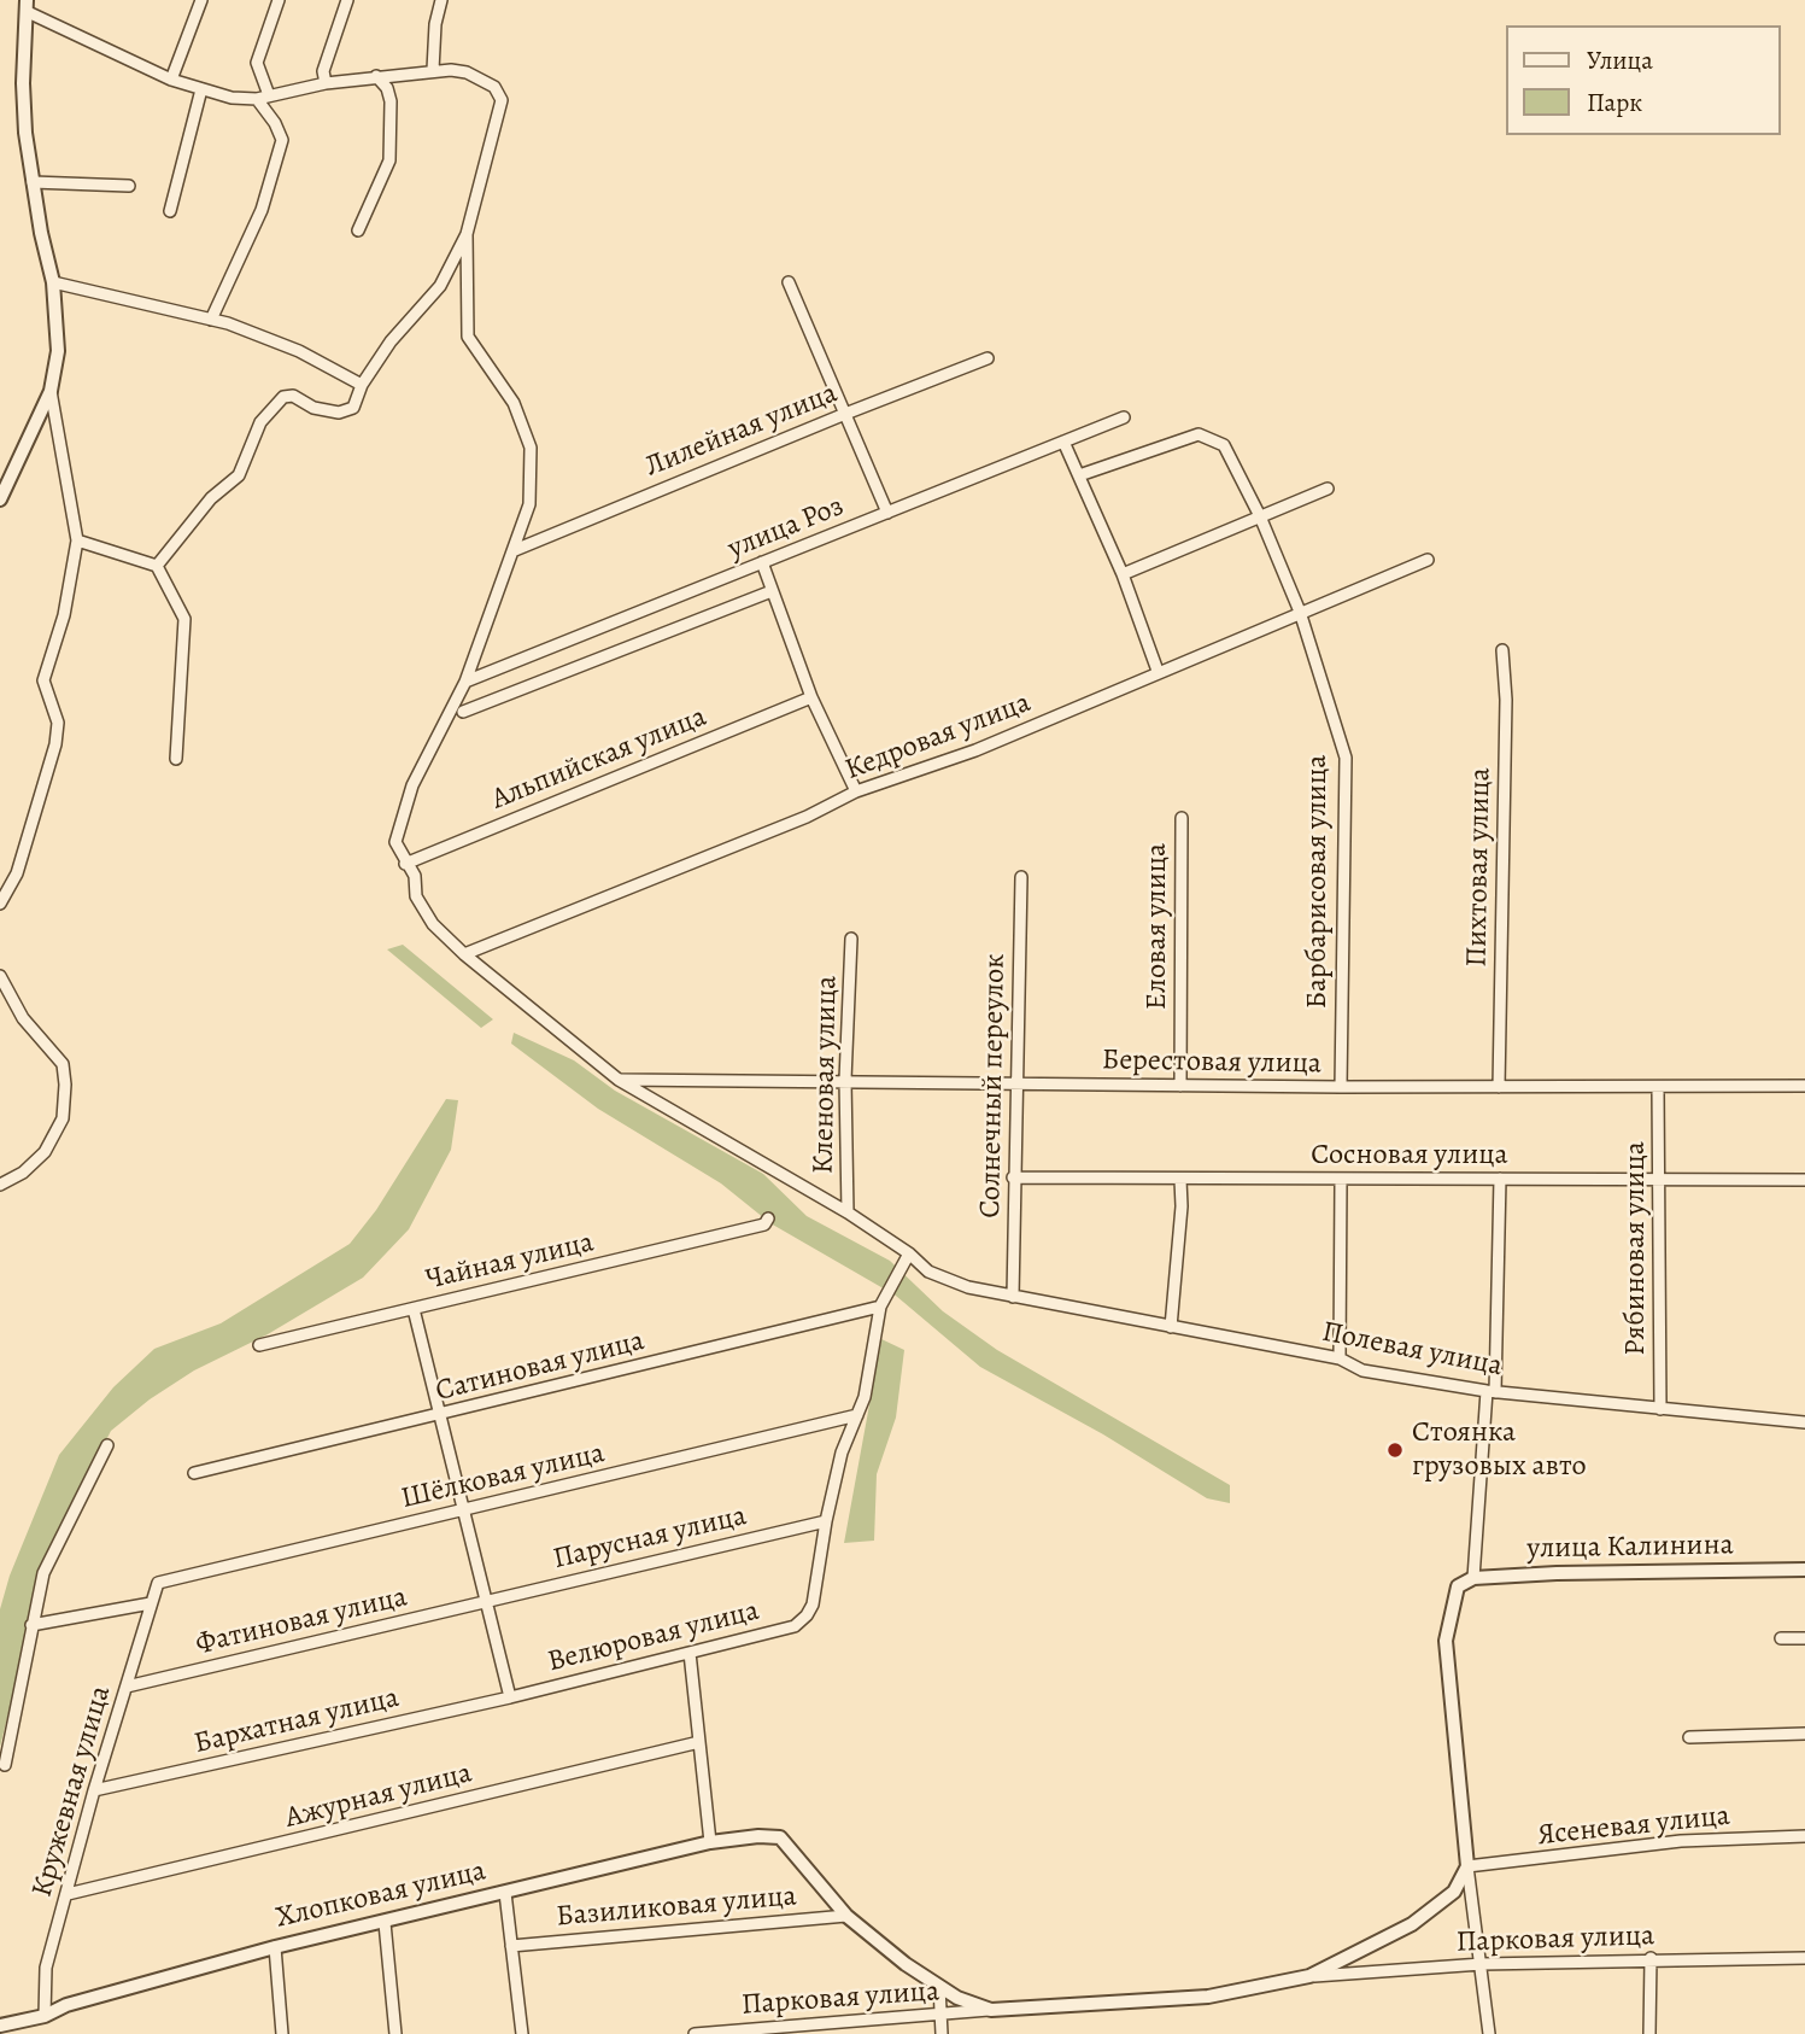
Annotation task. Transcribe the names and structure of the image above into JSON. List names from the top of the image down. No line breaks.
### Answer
{"streets":{"street":["Лилейная улица","улица Роз","Кедровая улица","Альпийская улица","Пихтовая улица","Барбарисовая улица","Еловая улица","Берестовая улица","Кленовая улица","Солнечный переулок","Сосновая улица","Рябиновая улица","Чайная улица","Полевая улица","Сатиновая улица","Шёлковая улица","Парусная улица","улица Калинина","Фатиновая улица","Велюровая улица","Бархатная улица","Кружевная улица","Ажурная улица","Ясеневая улица","Хлопковая улица","Базиликовая улица","Парковая улица"]},"crossings":[["Лилейная улица","Полевая улица"],["улица Роз","Полевая улица"],["Кедровая улица","Барбарисовая улица"],["Кедровая улица","Полевая улица"],["Альпийская улица","Полевая улица"],["Пихтовая улица","Берестовая улица"],["Барбарисовая улица","Берестовая улица"],["Еловая улица","Берестовая улица"],["Берестовая улица","Кленовая улица"],["Берестовая улица","Солнечный переулок"],["Берестовая улица","Рябиновая улица"],["Берестовая улица","Полевая улица"],["Кленовая улица","Полевая улица"],["Солнечный переулок","Сосновая улица"],["Солнечный переулок","Полевая улица"],["Сосновая улица","Рябиновая улица"],["Рябиновая улица","Полевая улица"],["Шёлковая улица","Кружевная улица"],["Парусная улица","Фатиновая улица"],["Парусная улица","Велюровая улица"],["улица Калинина","Ясеневая улица"],["Фатиновая улица","Кружевная улица"],["Велюровая улица","Бархатная улица"],["Бархатная улица","Кружевная улица"],["Кружевная улица","Ажурная улица"],["Кружевная улица","Хлопковая улица"],["Хлопковая улица","Базиликовая улица"]],"places":["Стоянка грузовых авто"],"legend":["Улица","Парк"]}
